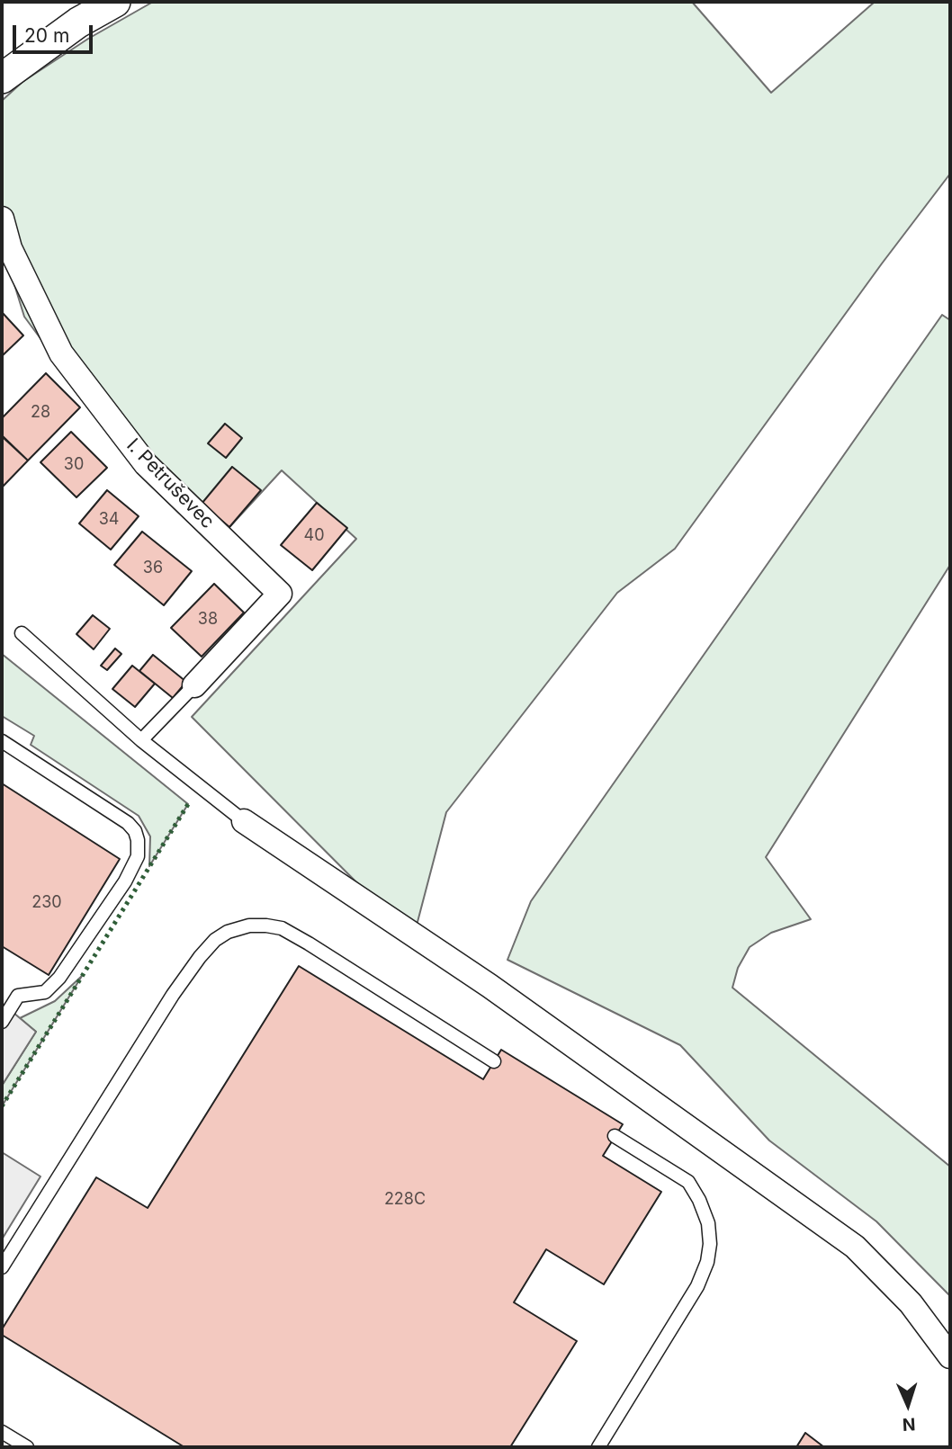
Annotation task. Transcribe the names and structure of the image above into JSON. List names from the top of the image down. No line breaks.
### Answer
{"streets":{"street":["I. Petruševec"]},"house_numbers":["28","30","34","40","36","38","230","228C"],"scale_bar":"20 m","north":"bottom"}
